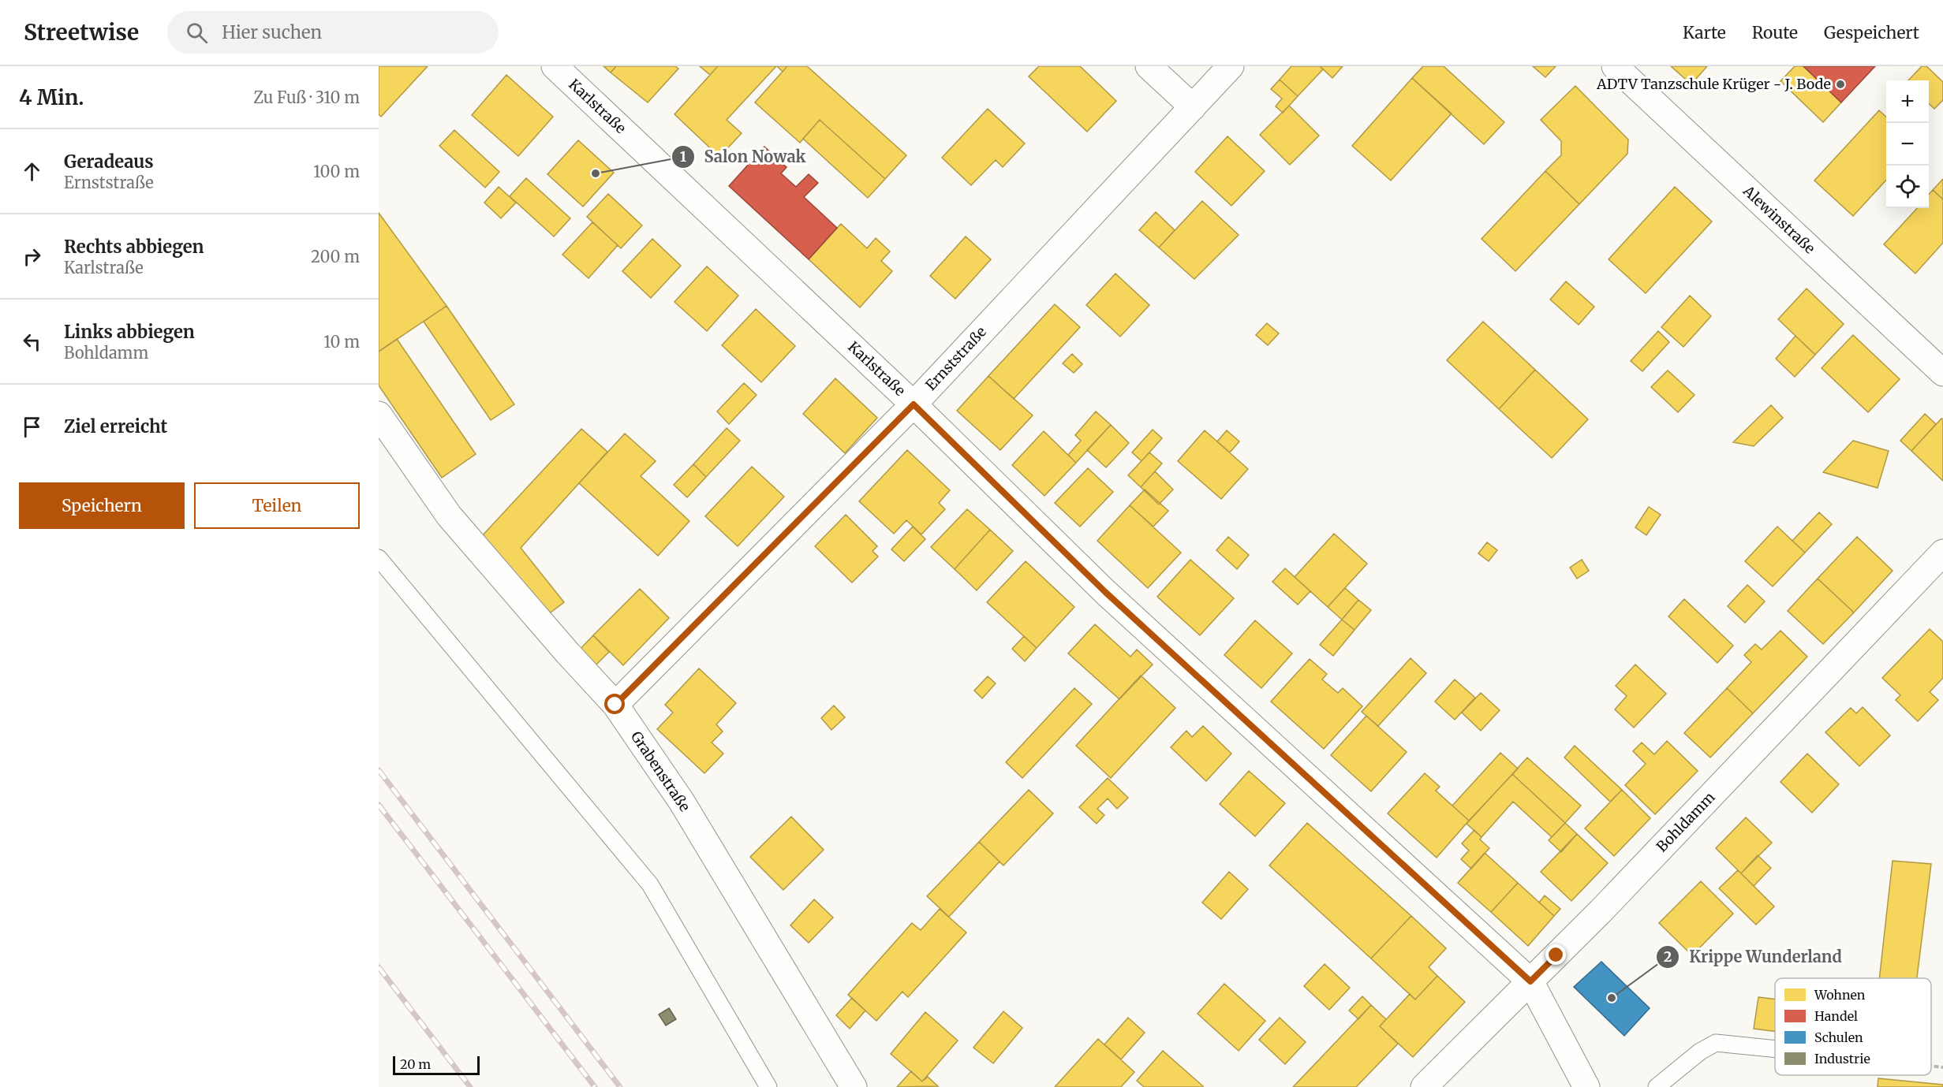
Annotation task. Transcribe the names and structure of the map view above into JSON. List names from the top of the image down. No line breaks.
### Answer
{"streets":{"street":["Karlstraße","Alewinstraße","Ernststraße","Grabenstraße","Bohldamm"]},"crossings":[["Karlstraße","Ernststraße"],["Karlstraße","Bohldamm"],["Ernststraße","Grabenstraße"]],"places":["ADTV Tanzschule Krüger - J. Bode","Salon Nowak","Krippe Wunderland"],"legend":["Wohnen","Handel","Schulen","Industrie"],"scale_bar":"20 m","page":{"header":"Streetwise","search":"Hier suchen","nav":["Karte","Route","Gespeichert"],"heading":["4 Min.","Zu Fuß · 310 m"],"map_buttons":["+","−"],"list":[["Geradeaus","Ernststraße","100 m"],["Rechts abbiegen","Karlstraße","200 m"],["Links abbiegen","Bohldamm","10 m"],"Ziel erreicht"],"buttons":["Speichern","Teilen"],"scale":"20 m"}}
